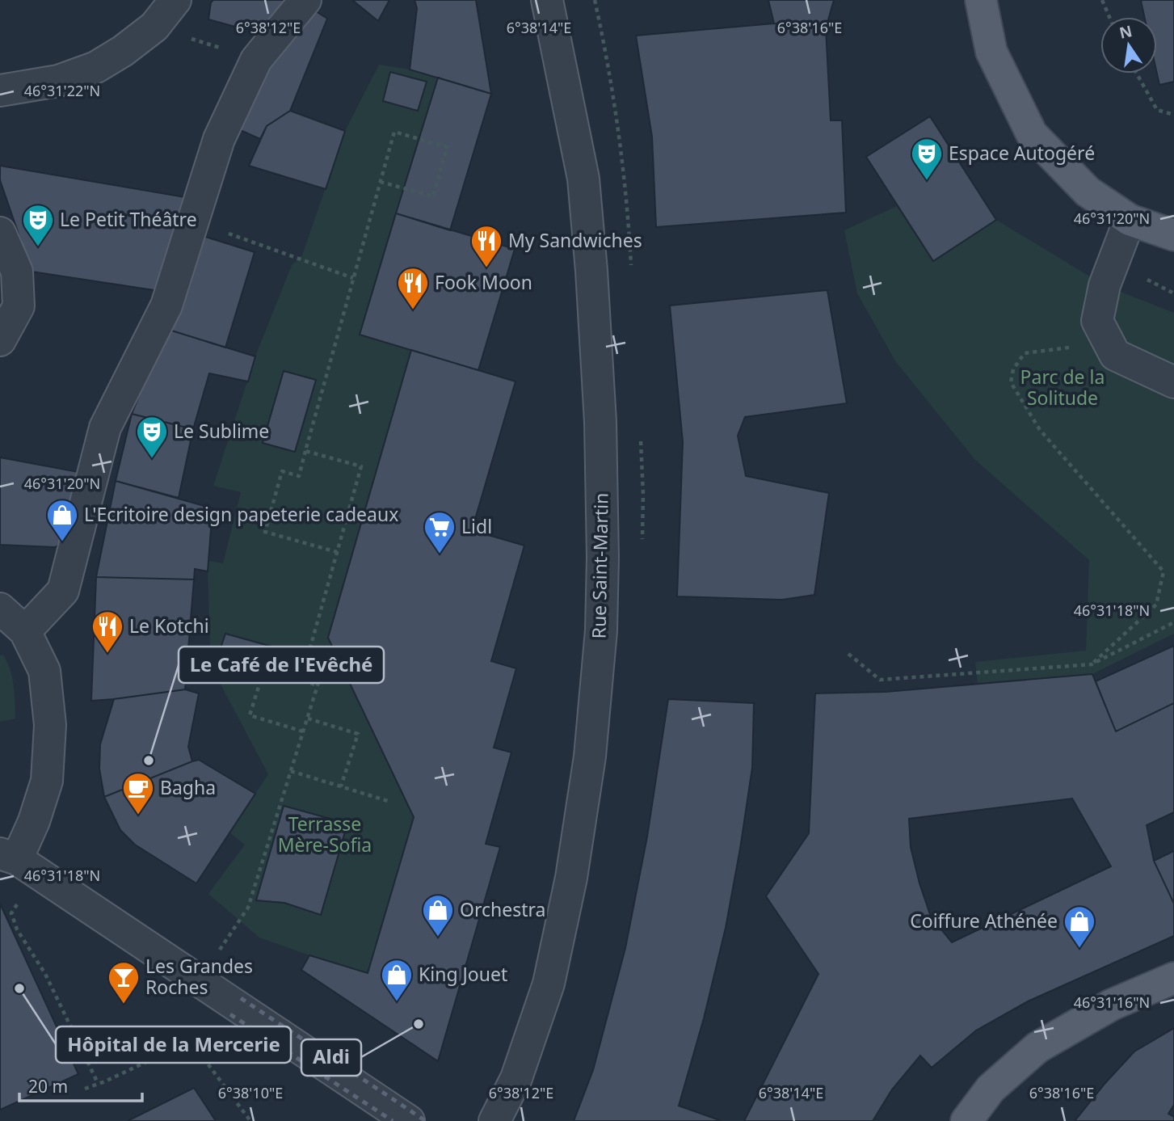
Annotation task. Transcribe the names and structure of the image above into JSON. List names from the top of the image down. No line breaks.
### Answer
{"streets":{"street":["Rue Saint-Martin"]},"parks":["Parc de la Solitude","Terrasse Mère-Sofia"],"places":{"theatre":["Espace Autogéré","Le Petit Théâtre","Le Sublime"],"restaurant":["My Sandwiches","Fook Moon","Le Kotchi"],"shop":["L'Ecritoire design papeterie cadeaux","Orchestra","Coiffure Athénée","King Jouet"],"supermarket":["Lidl"],"other":["Le Café de l'Evêché","Hôpital de la Mercerie","Aldi"],"cafe":["Bagha"],"bar":["Les Grandes Roches"]},"scale_bar":"20 m","north":"top","coordinates":["6°38'12\"E","6°38'14\"E","6°38'16\"E","46°31'22\"N","46°31'20\"N","46°31'18\"N","46°31'16\"N","6°38'10\"E"]}
